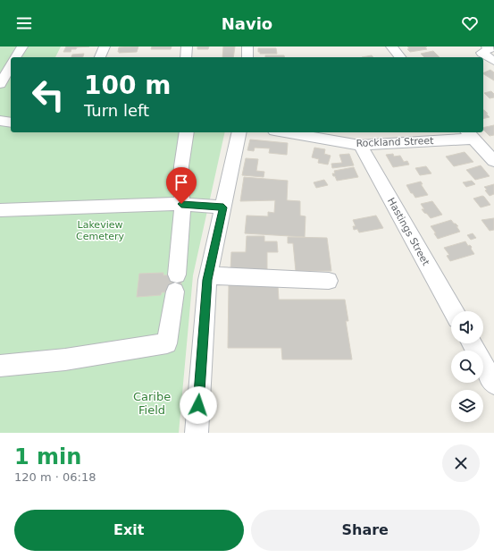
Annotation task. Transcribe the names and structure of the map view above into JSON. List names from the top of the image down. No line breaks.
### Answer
{"streets":{"street":["Rockland Street","Hastings Street"]},"crossings":[["Rockland Street","Hastings Street"]],"parks":["Lakeview Cemetery","Caribe Field"],"page":{"header":"Navio","turn":["100 m","Turn left"],"heading":["1 min","120 m · 06:18"],"buttons":["Exit","Share"]}}
